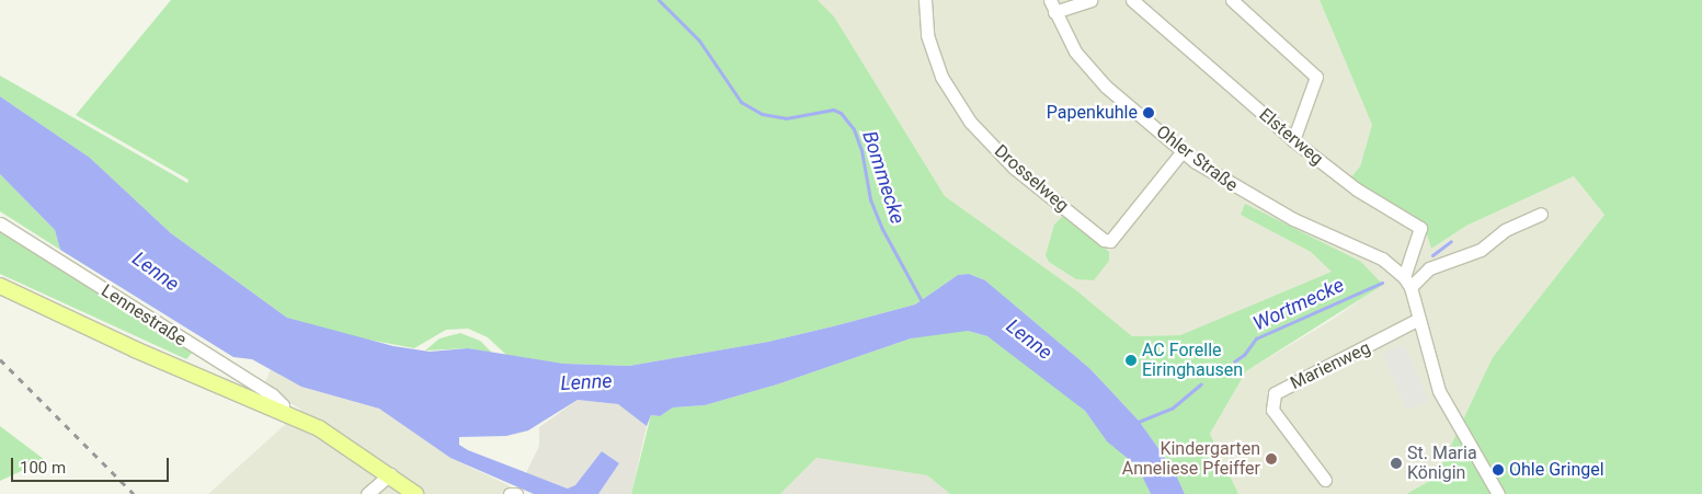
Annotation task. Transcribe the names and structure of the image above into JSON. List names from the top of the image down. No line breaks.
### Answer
{"streets":{"main road":["Lennestraße"],"street":["Elsterweg","Ohler Straße","Drosselweg","Marienweg"]},"crossings":[["Elsterweg","Ohler Straße"],["Ohler Straße","Drosselweg"]],"water":["Bommecke","Lenne","Wortmecke"],"places":["Papenkuhle","AC Forelle Eiringhausen","Kindergarten Anneliese Pfeiffer","St. Maria Königin","Ohle Gringel"],"scale_bar":"100 m"}
